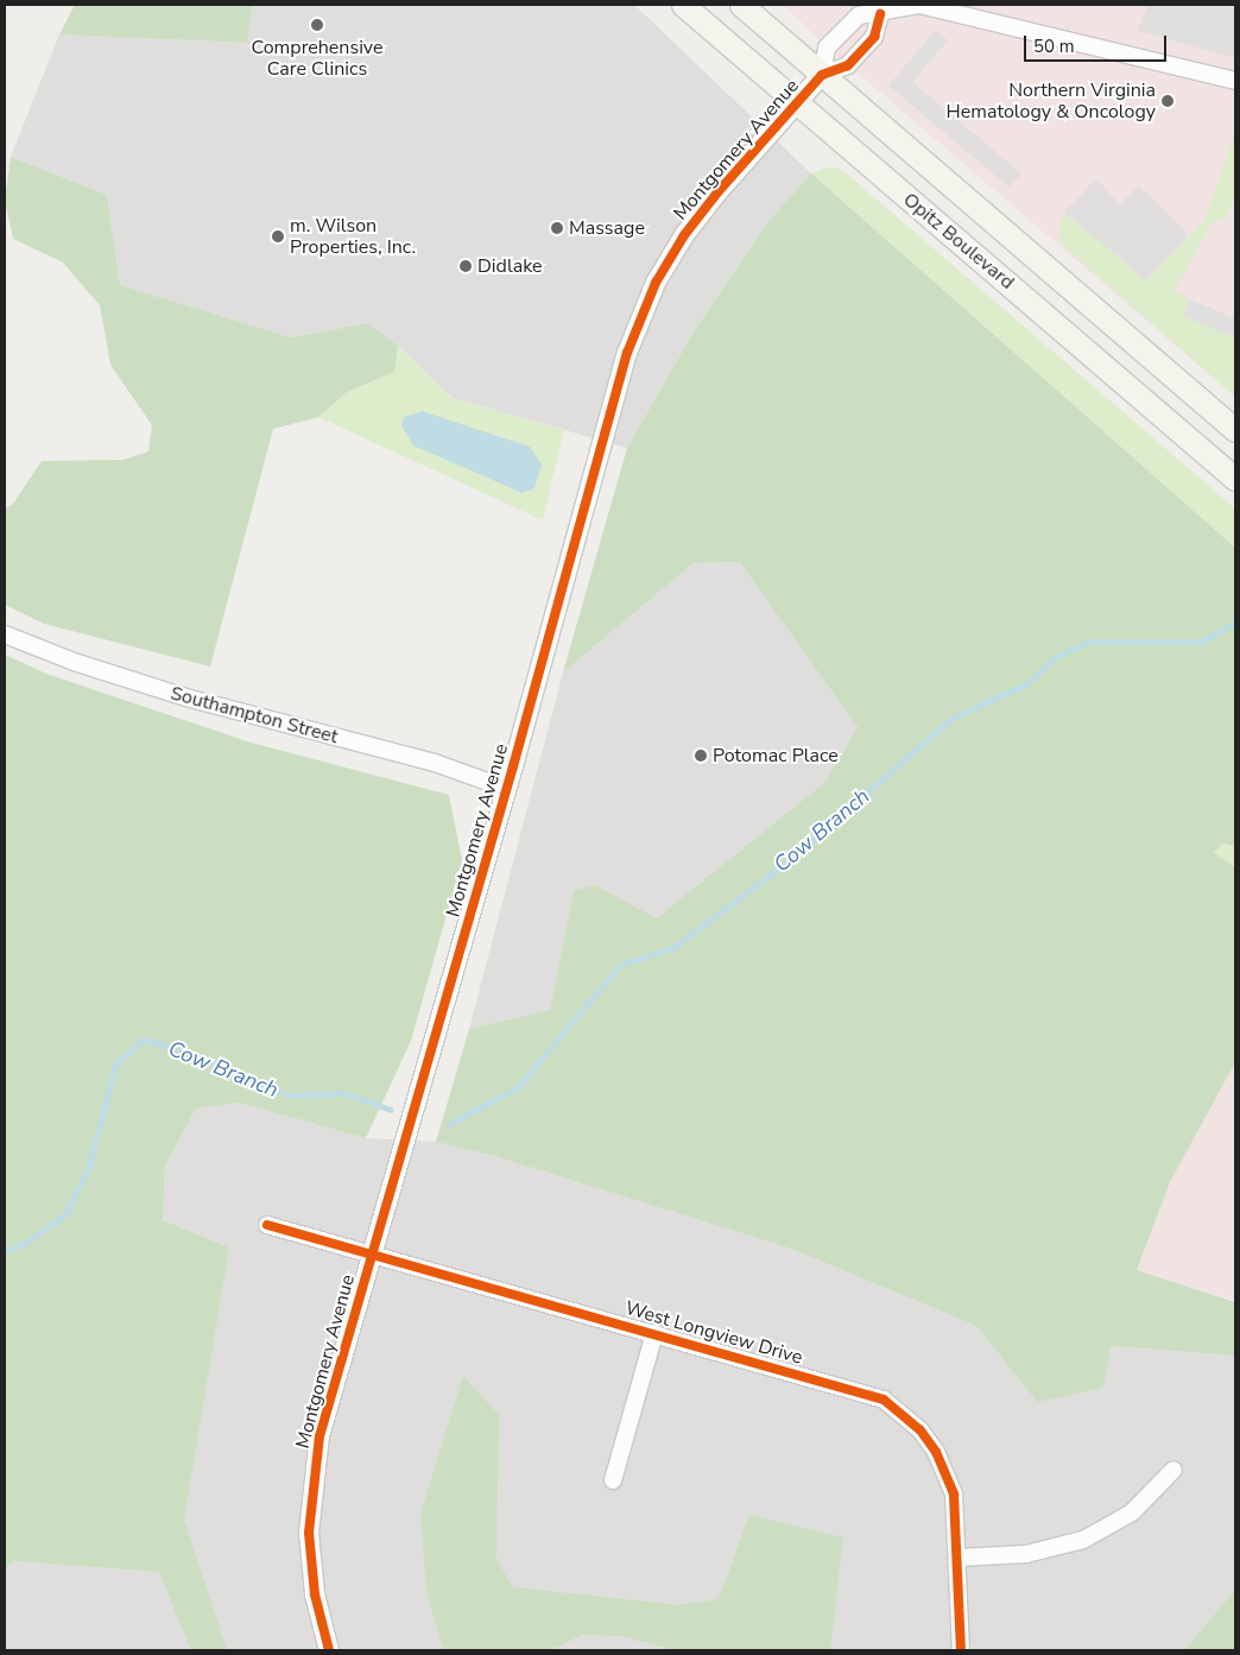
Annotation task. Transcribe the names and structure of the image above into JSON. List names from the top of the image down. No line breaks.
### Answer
{"streets":{"main road":["Opitz Boulevard"],"street":["Montgomery Avenue","Southampton Street","West Longview Drive"]},"crossings":[["Montgomery Avenue","Opitz Boulevard"],["Montgomery Avenue","Southampton Street"],["Montgomery Avenue","West Longview Drive"]],"water":["Cow Branch"],"places":["Comprehensive Care Clinics","Northern Virginia Hematology & Oncology","Massage","m. Wilson Properties, Inc.","Didlake","Potomac Place"],"scale_bar":"50 m"}
